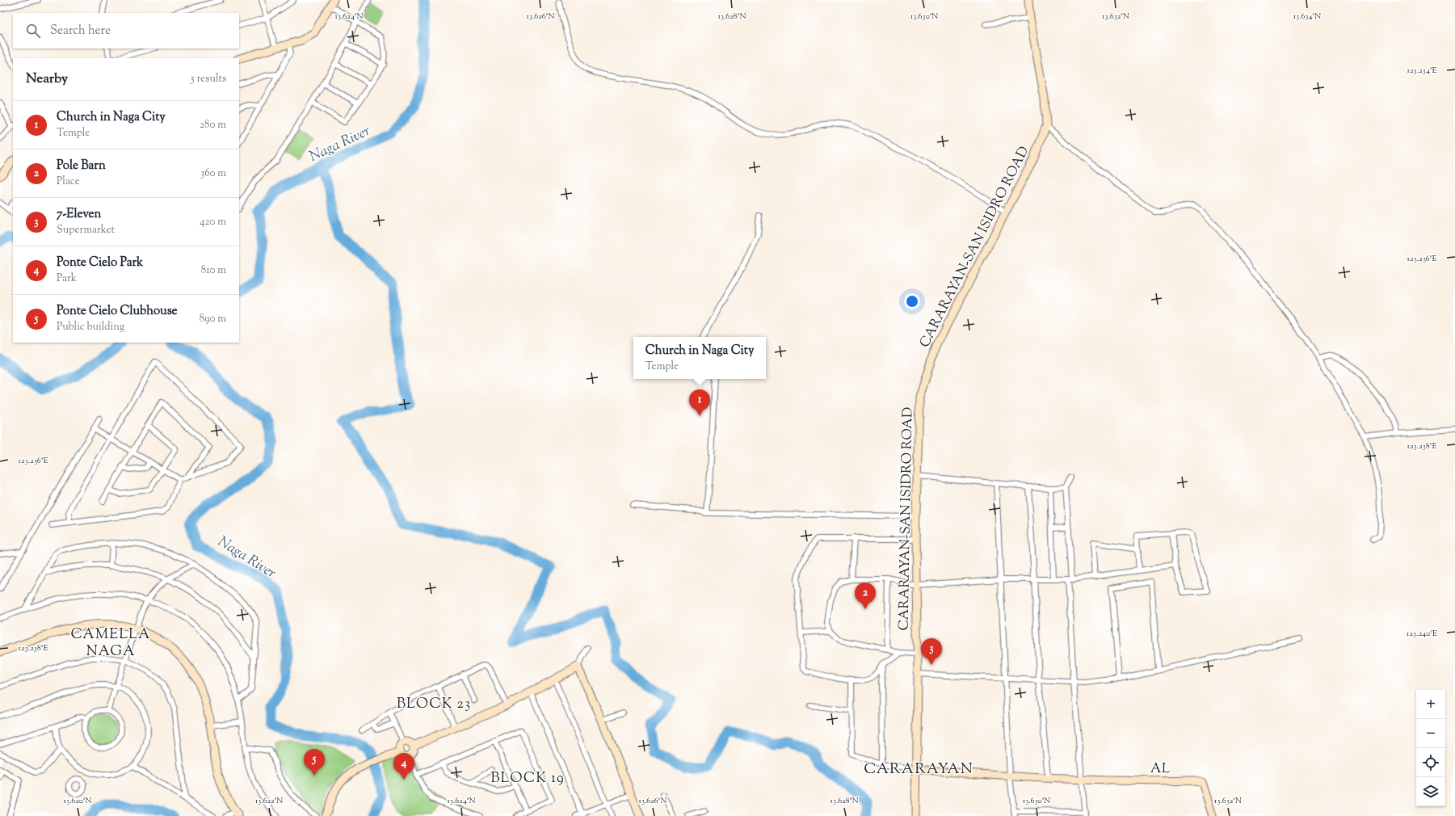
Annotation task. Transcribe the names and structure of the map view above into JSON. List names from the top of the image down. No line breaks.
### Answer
{"streets":{"street":["CARARAYAN-SAN ISIDRO ROAD","AL"]},"districts":["CAMELLA NAGA","BLOCK 23","CARARAYAN","BLOCK 19"],"water":["Naga River"],"page":{"search":"Search here","heading":["Nearby","5 results"],"list":[{"mark":"1","name":"Church in Naga City","note":"Temple","value":"280 m"},{"mark":"2","name":"Pole Barn","note":"Place","value":"360 m"},{"mark":"3","name":"7-Eleven","note":"Supermarket","value":"420 m"},{"mark":"4","name":"Ponte Cielo Park","note":"Park","value":"810 m"},{"mark":"5","name":"Ponte Cielo Clubhouse","note":"Public building","value":"890 m"}],"popup":["Church in Naga City","Temple"],"pins":["1","2","3","5","4"],"map_buttons":["+","−"]},"coordinates":["13.624°N","13.626°N","13.628°N","13.630°N","13.632°N","13.634°N","123.234°E","123.236°E","123.238°E","123.240°E","13.620°N","13.622°N"]}
